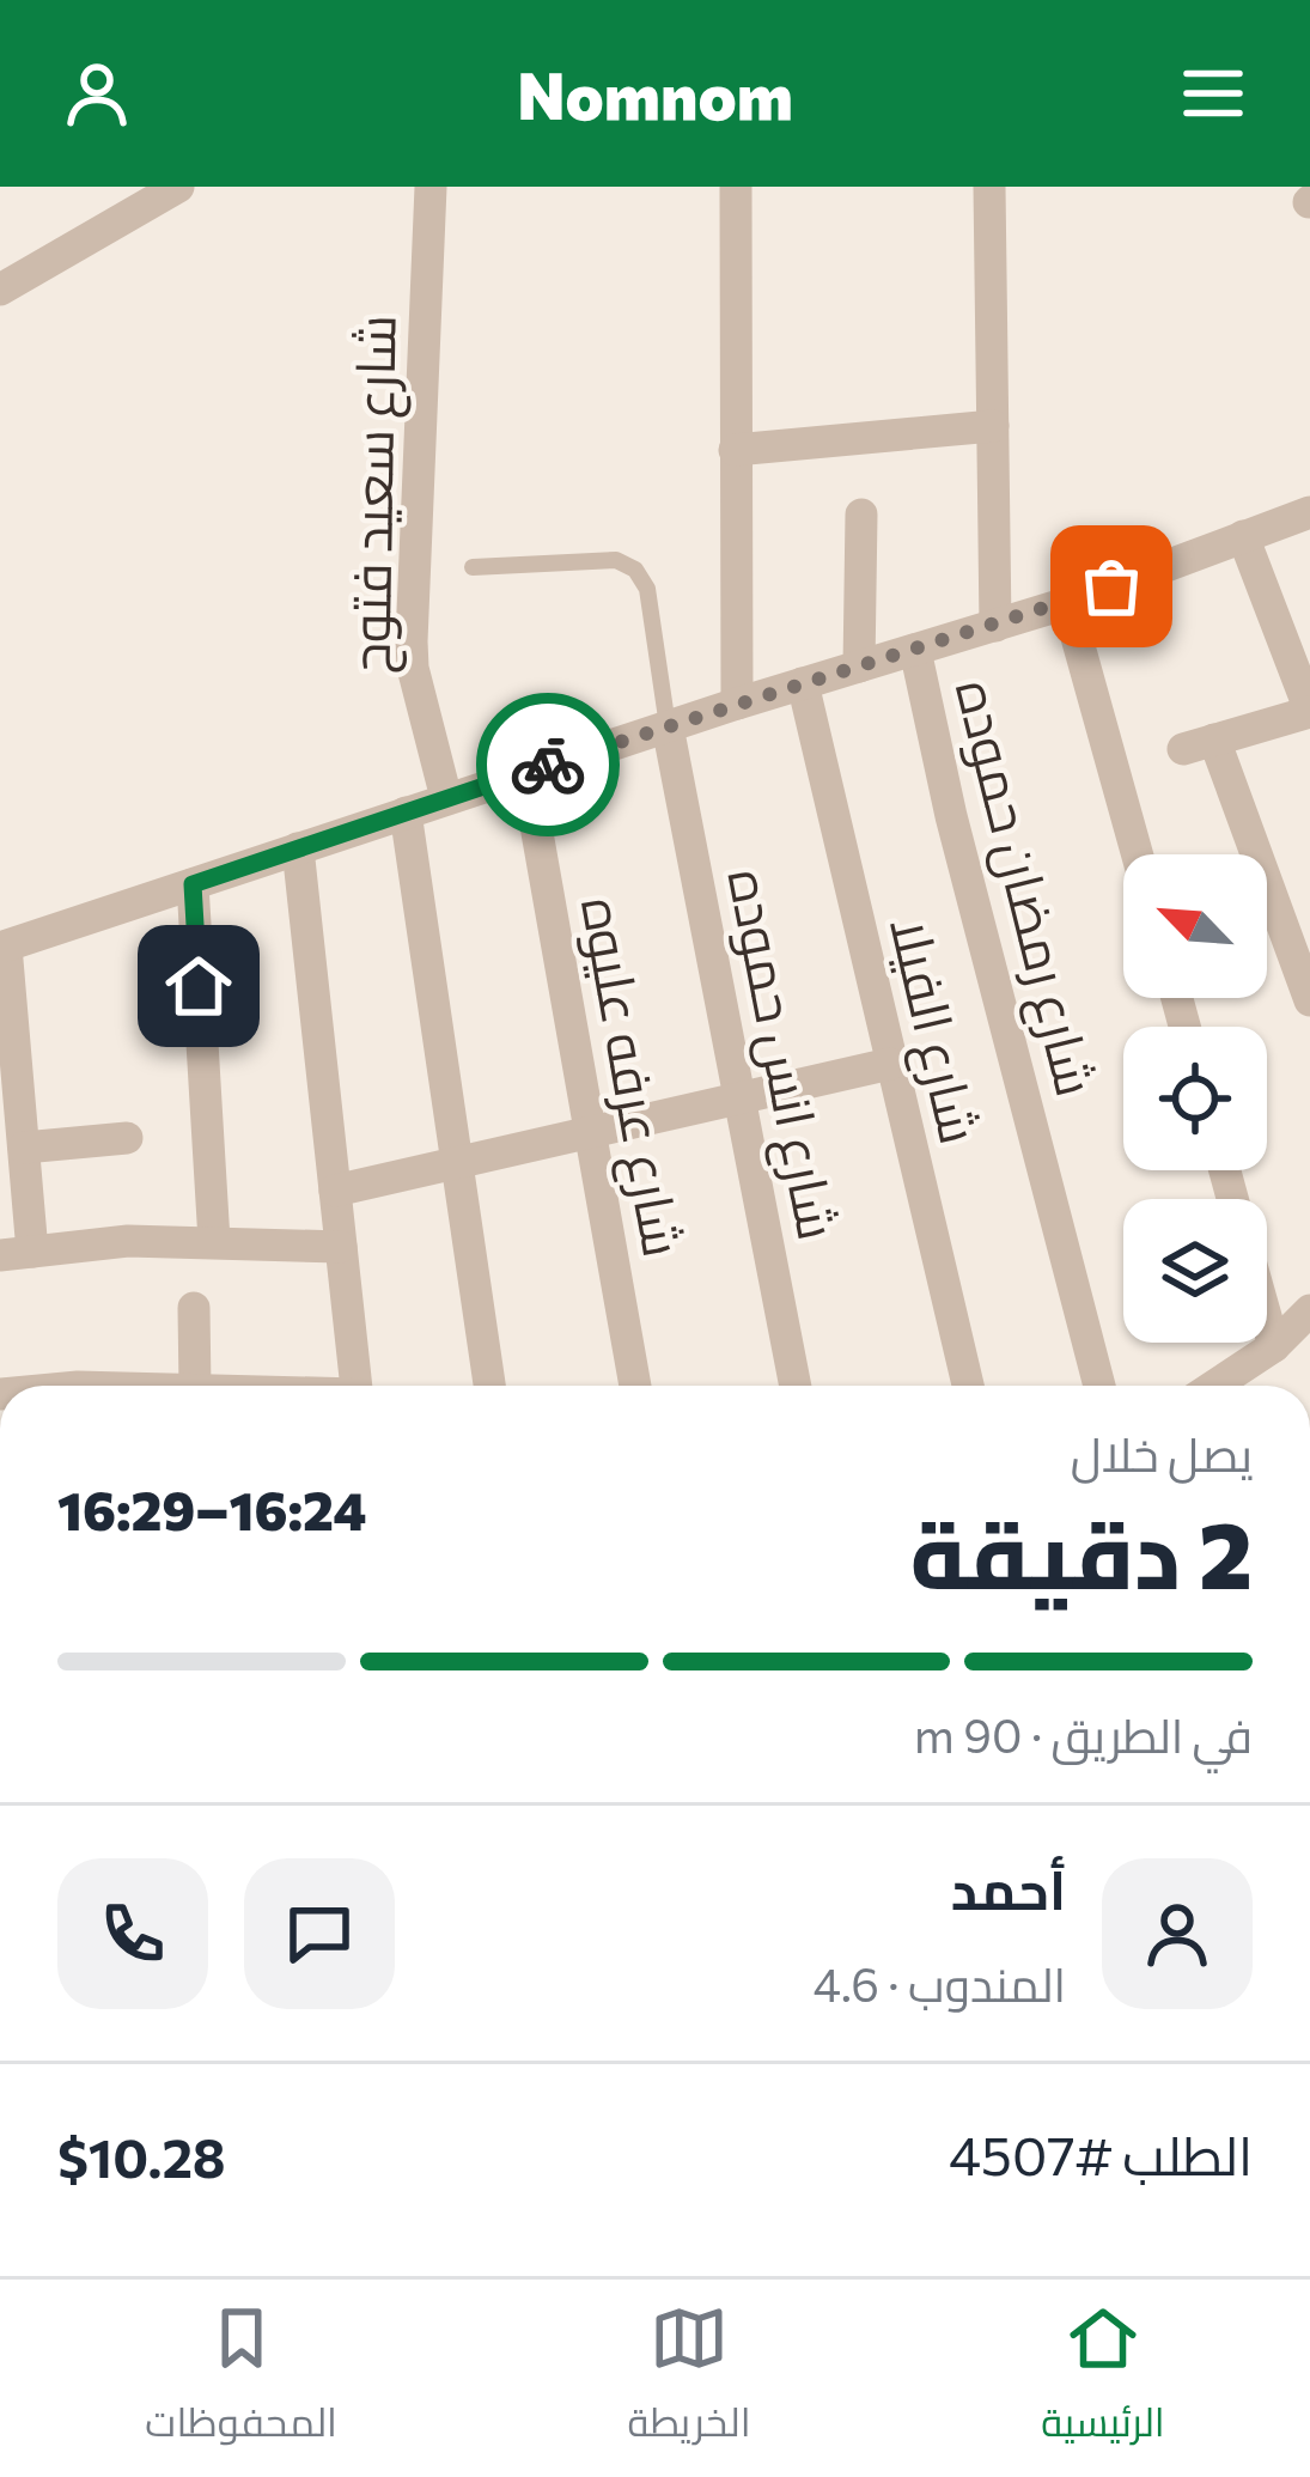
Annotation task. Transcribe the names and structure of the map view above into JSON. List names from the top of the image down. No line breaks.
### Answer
{"streets":{"street":["شارع سعيد فتوح","شارع رمضان حموده","شارع الفيلا","شارع انس حموده","شارع عرفه عليوه"]},"north":"top left","page":{"header":"Nomnom","heading":["2 دقيقة","يصل خلال","16:24–16:29"],"panel":["أحمد","المندوب · 4.6","الطلب #4507","$10.28"],"bar":"في الطريق · 90 m","tabs":["الرئيسية","الخريطة","المحفوظات"]}}
